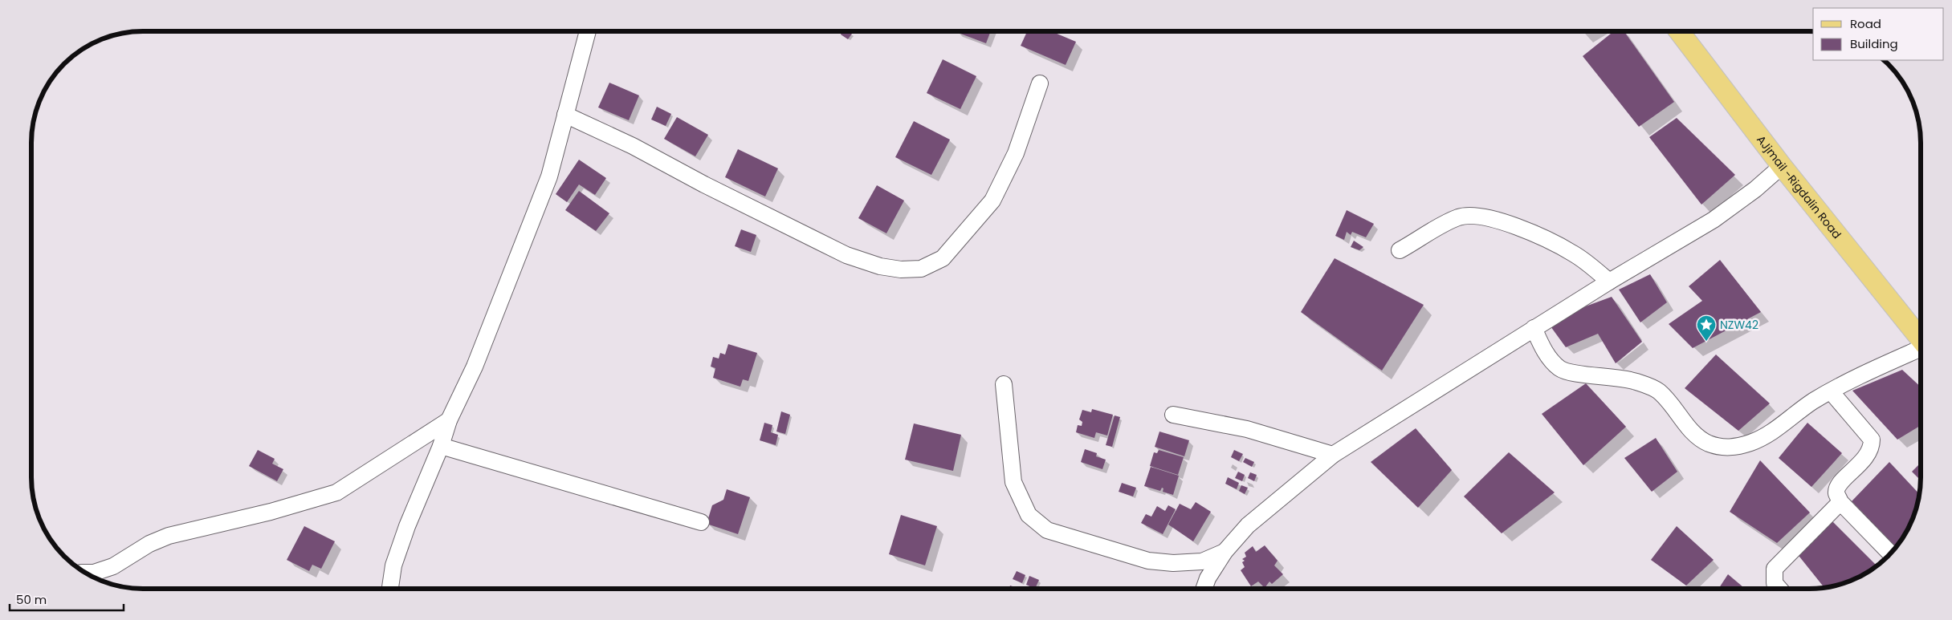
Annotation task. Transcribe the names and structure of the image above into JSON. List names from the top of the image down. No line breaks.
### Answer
{"streets":{"main road":["AJjmail -Rigdalin Road"]},"places":{"place":["NZW42"]},"legend":["Road","Building"],"scale_bar":"50 m"}
